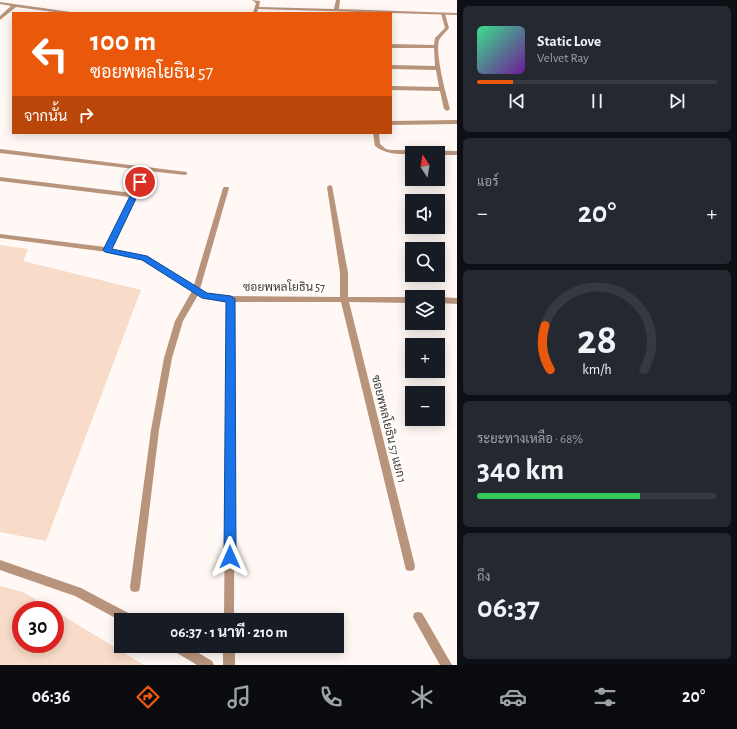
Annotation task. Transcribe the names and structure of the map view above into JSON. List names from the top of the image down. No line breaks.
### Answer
{"streets":{"street":["ซอยพหลโยธิน 57","ซอยพหลโยธิน 57 แยก 1"]},"crossings":[["ซอยพหลโยธิน 57","ซอยพหลโยธิน 57 แยก 1"]],"north":"top","page":{"turn":["100 m","ซอยพหลโยธิน 57"],"song":["Static Love","Velvet Ray"],"then":"จากนั้น","tile":["แอร์",["ระยะทางเหลือ · 68%","340 km"],["ถึง","06:37"]],"map_buttons":["+","−"],"heat":["−","20°","+"],"limit":"30","trip":"06:37 · 1 นาที · 210 m","tabs":["06:36","20°"],"gauge":["28","km/h"]}}
